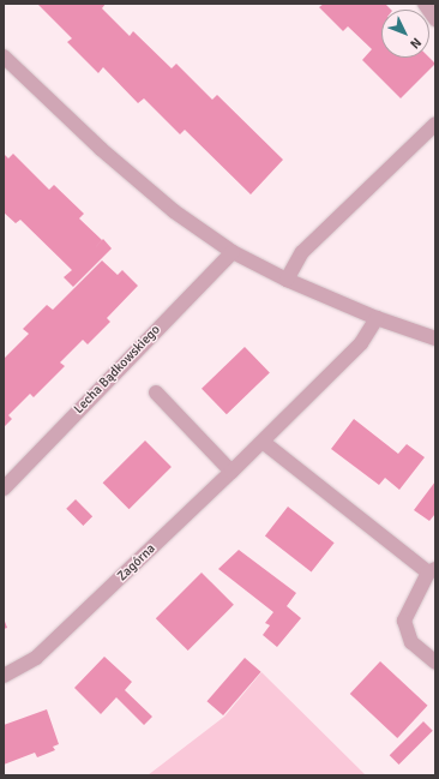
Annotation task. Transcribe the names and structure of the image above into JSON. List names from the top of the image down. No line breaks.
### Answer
{"streets":{"street":["Lecha Bądkowskiego","Zagórna"]},"north":"bottom right"}
